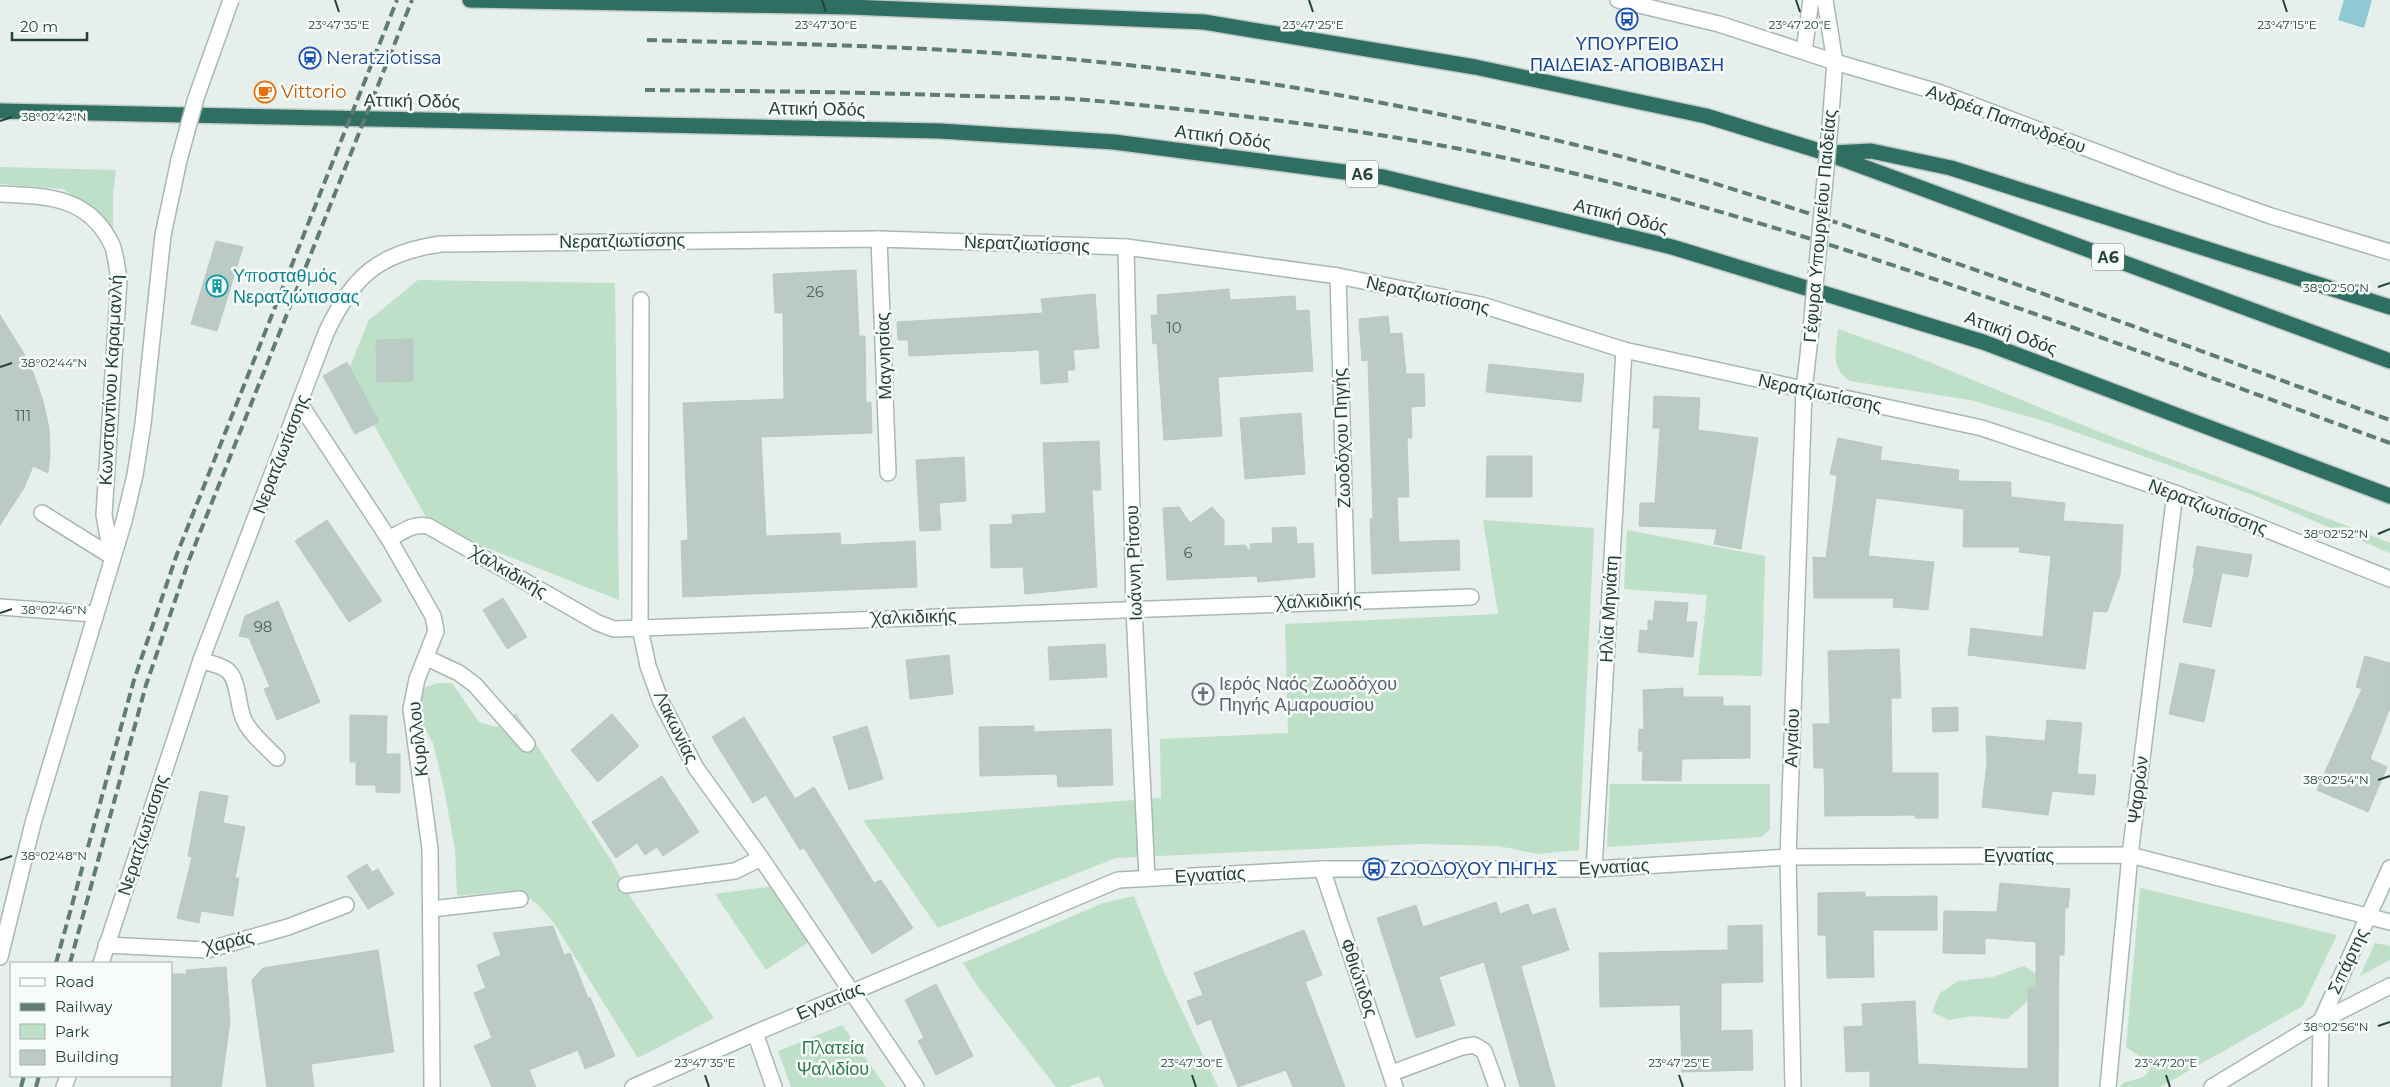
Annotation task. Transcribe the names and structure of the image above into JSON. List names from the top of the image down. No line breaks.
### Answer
{"streets":{"highway":["Αττική Οδός","Α6"],"street":["Ανδρέα Παπανδρέου","Γέφυρα Υπουργείου Παιδείας","Νερατζιωτίσσης","Μαγνησίας","Κωνσταντίνου Καραμανλή","Ζωοδόχου Πηγής","Ιωάννη Ρίτσου","Χαλκιδικής","Ηλία Μηνιάτη","Λακωνίας","Αιγαίου","Κυρίλλου","Ψαρρών","Εγνατίας","Χαράς","Σπάρτης","Φθιώτιδος"]},"crossings":[["Ανδρέα Παπανδρέου","Γέφυρα Υπουργείου Παιδείας"],["Γέφυρα Υπουργείου Παιδείας","Νερατζιωτίσσης"],["Γέφυρα Υπουργείου Παιδείας","Αιγαίου"],["Νερατζιωτίσσης","Μαγνησίας"],["Νερατζιωτίσσης","Ζωοδόχου Πηγής"],["Νερατζιωτίσσης","Ιωάννη Ρίτσου"],["Νερατζιωτίσσης","Ηλία Μηνιάτη"],["Νερατζιωτίσσης","Αιγαίου"],["Νερατζιωτίσσης","Κυρίλλου"],["Νερατζιωτίσσης","Ψαρρών"],["Νερατζιωτίσσης","Χαράς"],["Ζωοδόχου Πηγής","Χαλκιδικής"],["Ιωάννη Ρίτσου","Χαλκιδικής"],["Ιωάννη Ρίτσου","Εγνατίας"],["Χαλκιδικής","Λακωνίας"],["Χαλκιδικής","Κυρίλλου"],["Ηλία Μηνιάτη","Εγνατίας"],["Λακωνίας","Εγνατίας"],["Αιγαίου","Εγνατίας"],["Ψαρρών","Εγνατίας"],["Εγνατίας","Σπάρτης"],["Εγνατίας","Φθιώτιδος"]],"parks":["Πλατεία Ψαλιδίου"],"places":{"bus stop":["ΥΠΟΥΡΓΕΙΟ ΠΑΙΔΕΙΑΣ-ΑΠΟΒΙΒΑΣΗ","ΖΩΟΔΟΧΟΥ ΠΗΓΗΣ"],"station":["Neratziotissa"],"cafe":["Vittorio"],"building":["Υποσταθμός Νερατζιώτισσας"],"church":["Ιερός Ναός Ζωοδόχου Πηγής Αμαρουσίου"]},"house_numbers":["26","10","111","6","98"],"legend":["Road","Railway","Park","Building"],"scale_bar":"20 m","coordinates":["23°47'35\"E","23°47'30\"E","23°47'25\"E","23°47'20\"E","23°47'15\"E","38°02'42\"N","38°02'50\"N","38°02'44\"N","38°02'52\"N","38°02'46\"N","38°02'54\"N","38°02'48\"N","38°02'56\"N"]}
